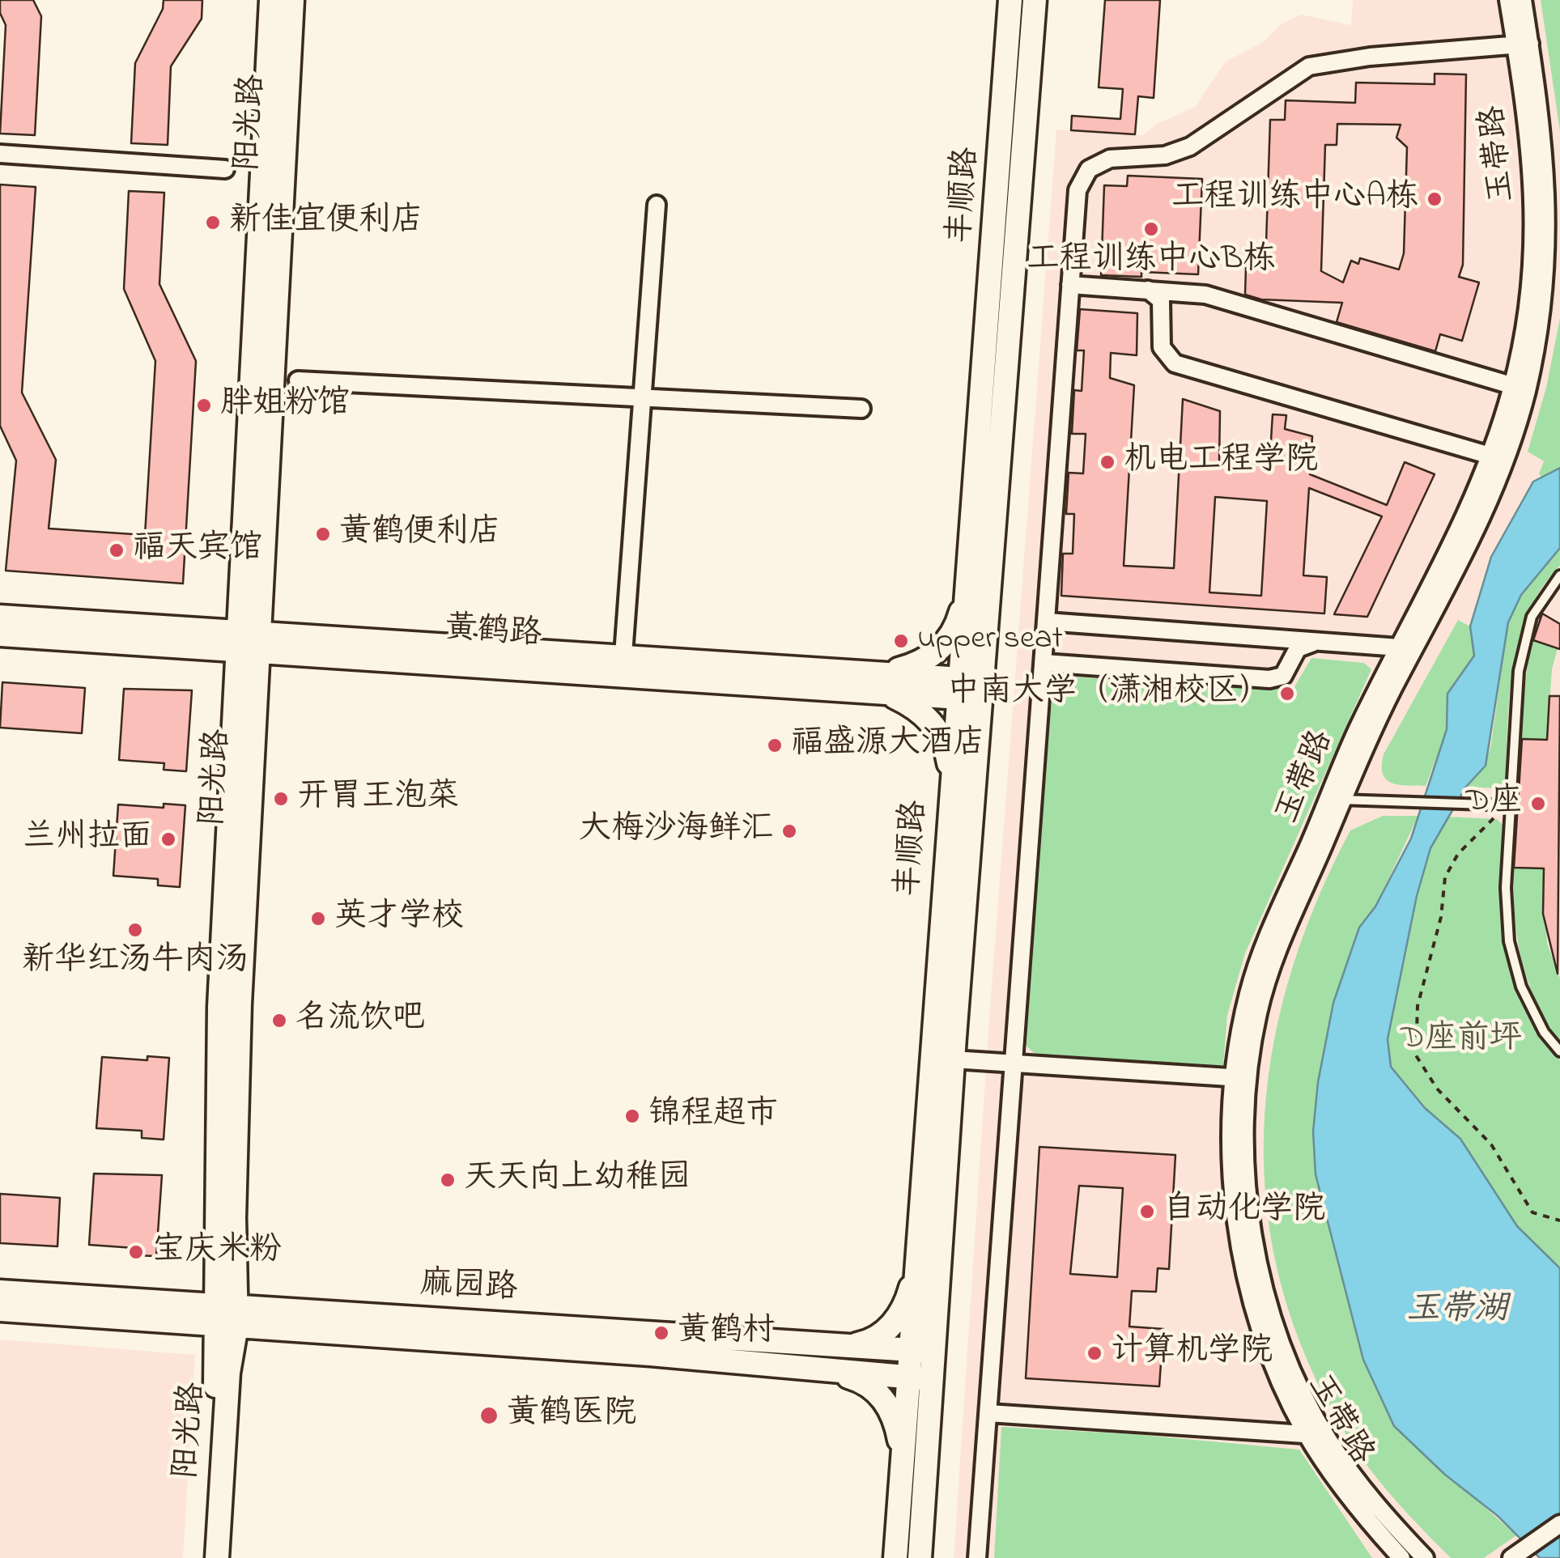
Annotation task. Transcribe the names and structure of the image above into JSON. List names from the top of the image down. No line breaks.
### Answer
{"streets":{"main road":["阳光路","丰顺路","黄鹤路","麻园路"],"street":["玉带路"]},"crossings":[["阳光路","黄鹤路"],["阳光路","麻园路"],["丰顺路","黄鹤路"],["丰顺路","麻园路"]],"water":["玉带湖"],"parks":["D座前坪"],"places":["工程训练中心A栋","新佳宜便利店","工程训练中心B栋","胖姐粉馆","机电工程学院","黄鹤便利店","福天宾馆","upper seat","中南大学（潇湘校区）","福盛源大酒店","开胃王泡菜","D座","大梅沙海鲜汇","兰州拉面","英才学校","新华红汤牛肉汤","名流饮吧","锦程超市","天天向上幼稚园","自动化学院","宝庆米粉","黄鹤村","计算机学院","黄鹤医院"]}
